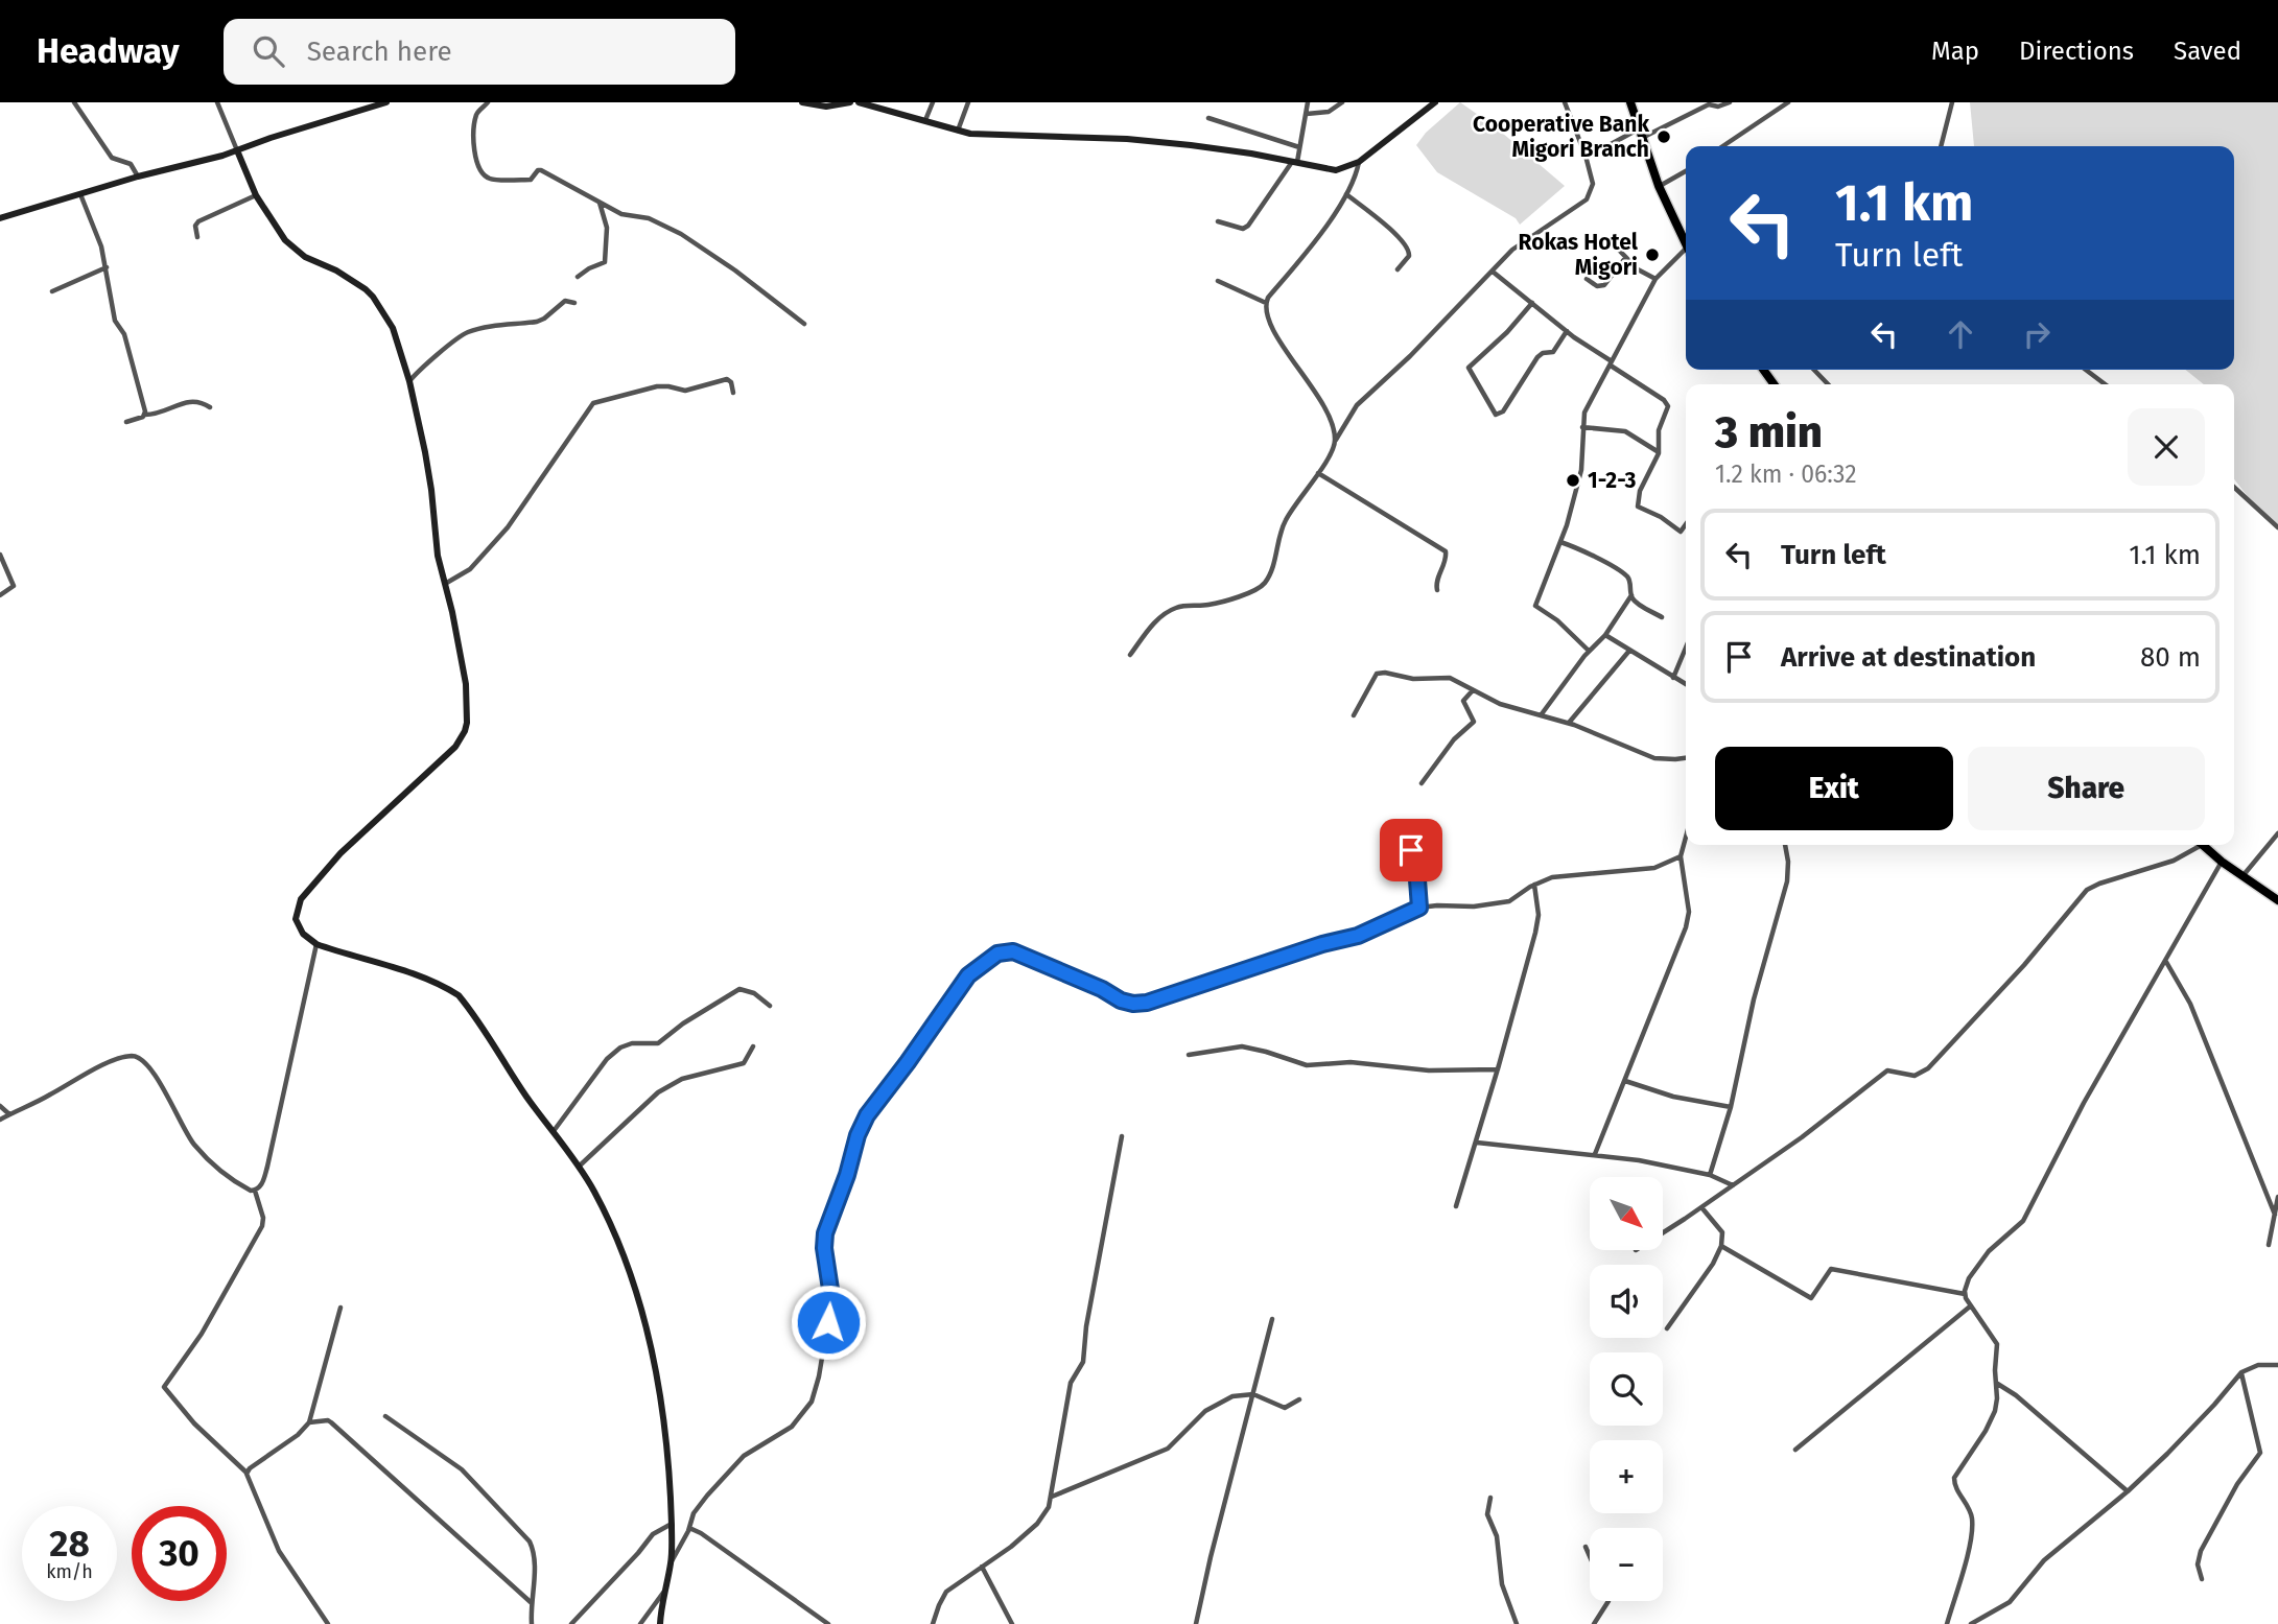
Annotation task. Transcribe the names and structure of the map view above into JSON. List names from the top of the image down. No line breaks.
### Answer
{"places":["Cooperative Bank Migori Branch","Rokas Hotel Migori","1-2-3"],"north":"bottom right","page":{"header":"Headway","search":"Search here","nav":["Map","Directions","Saved"],"turn":["1.1 km","Turn left"],"heading":["3 min","1.2 km · 06:32"],"list":[{"name":"Turn left","value":"1.1 km"},{"name":"Arrive at destination","value":"80 m"}],"buttons":["Exit","Share"],"map_buttons":["+","−"],"speed":"28 km/h","limit":"30"}}
